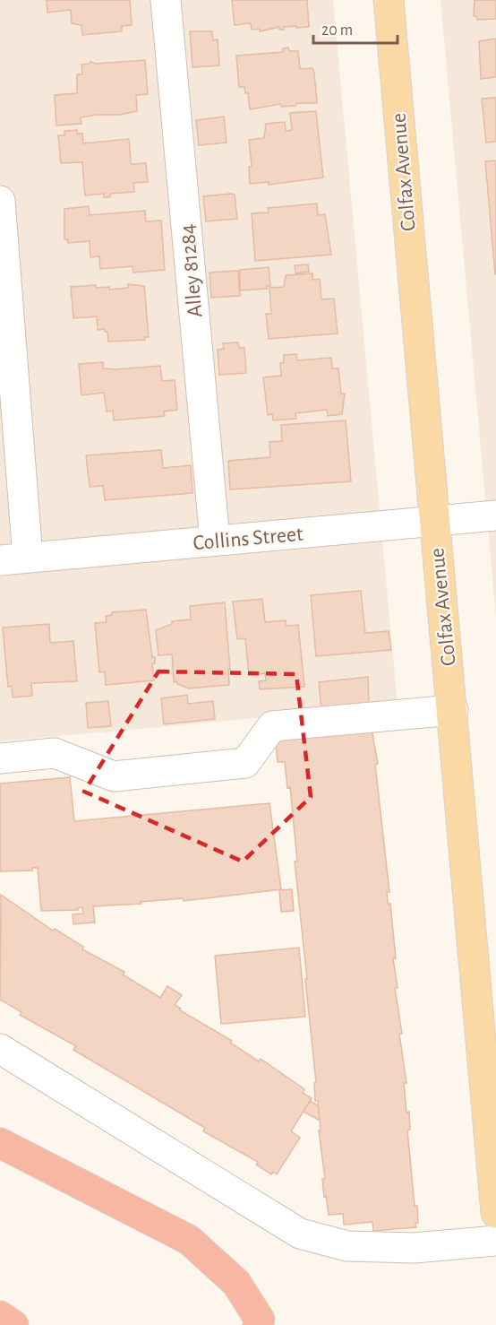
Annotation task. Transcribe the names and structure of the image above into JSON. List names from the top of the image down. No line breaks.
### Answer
{"streets":{"main road":["Colfax Avenue"],"street":["Alley 81284","Collins Street"]},"crossings":[["Colfax Avenue","Collins Street"],["Alley 81284","Collins Street"]],"scale_bar":"20 m"}
